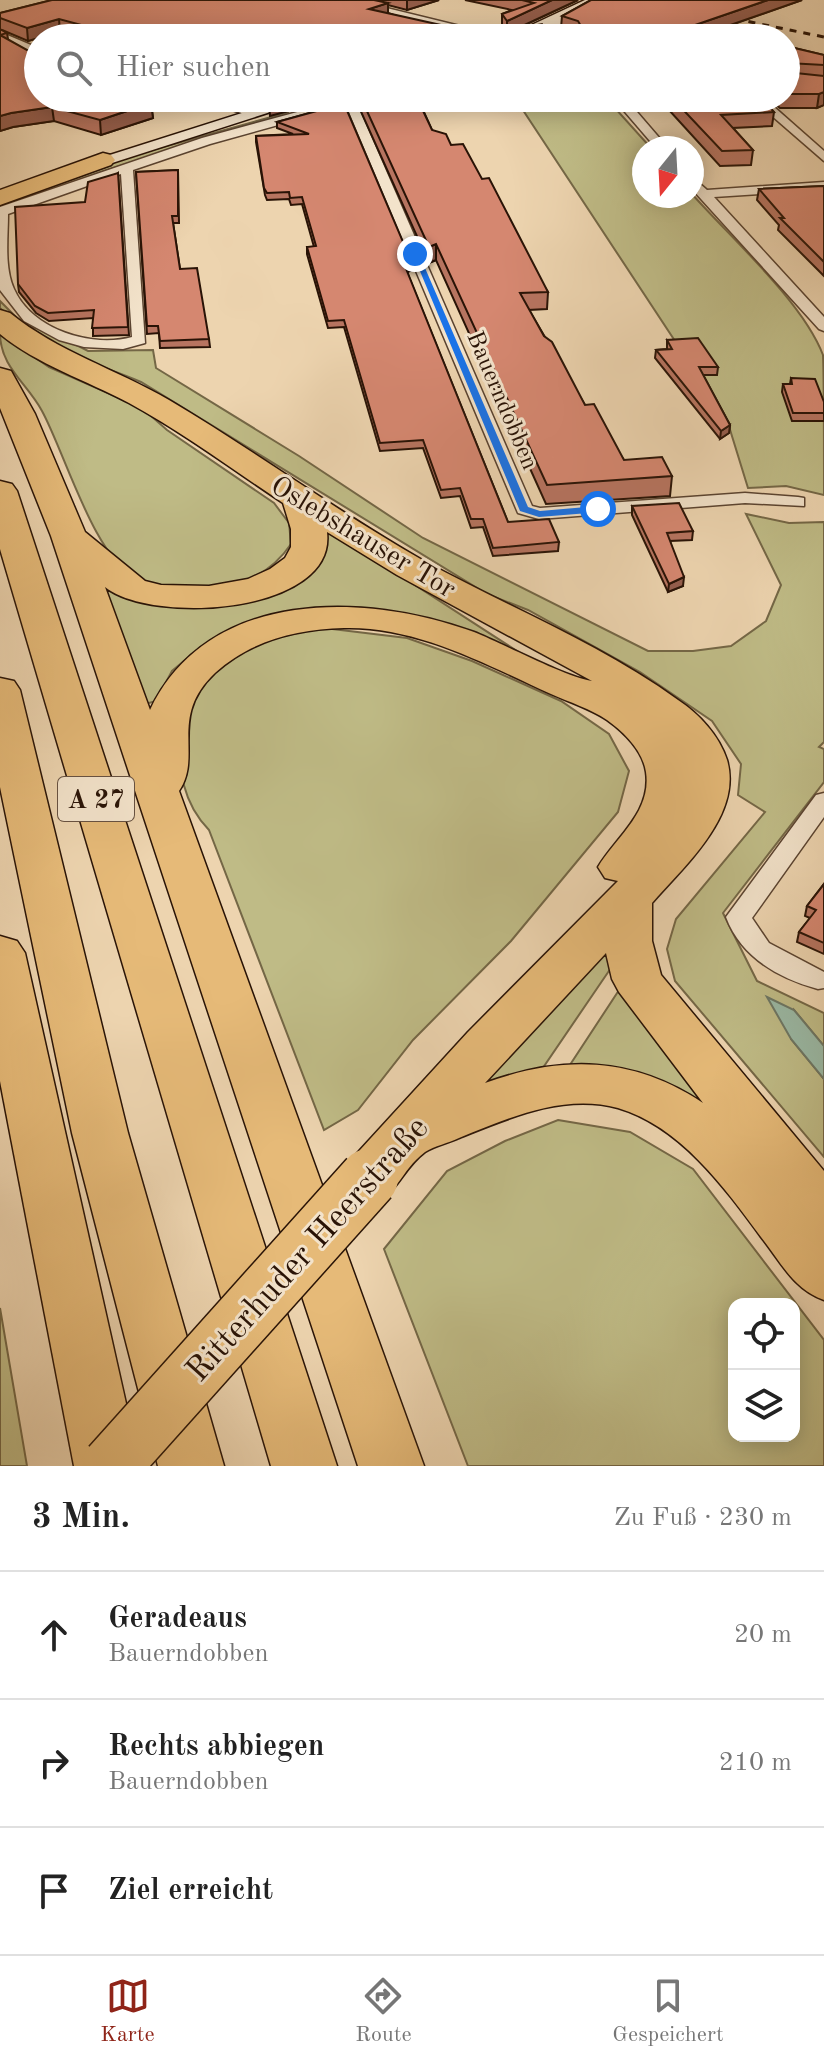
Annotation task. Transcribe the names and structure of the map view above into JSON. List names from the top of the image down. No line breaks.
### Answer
{"streets":{"highway":["Oslebshauser Tor","A 27","Ritterhuder Heerstraße"],"street":["Bauerndobben"]},"crossings":[["Oslebshauser Tor","Ritterhuder Heerstraße"]],"north":"bottom","page":{"search":"Hier suchen","heading":["3 Min.","Zu Fuß · 230 m"],"list":[["Geradeaus","Bauerndobben","20 m"],["Rechts abbiegen","Bauerndobben","210 m"],"Ziel erreicht"],"nav":["Karte","Route","Gespeichert"]}}
